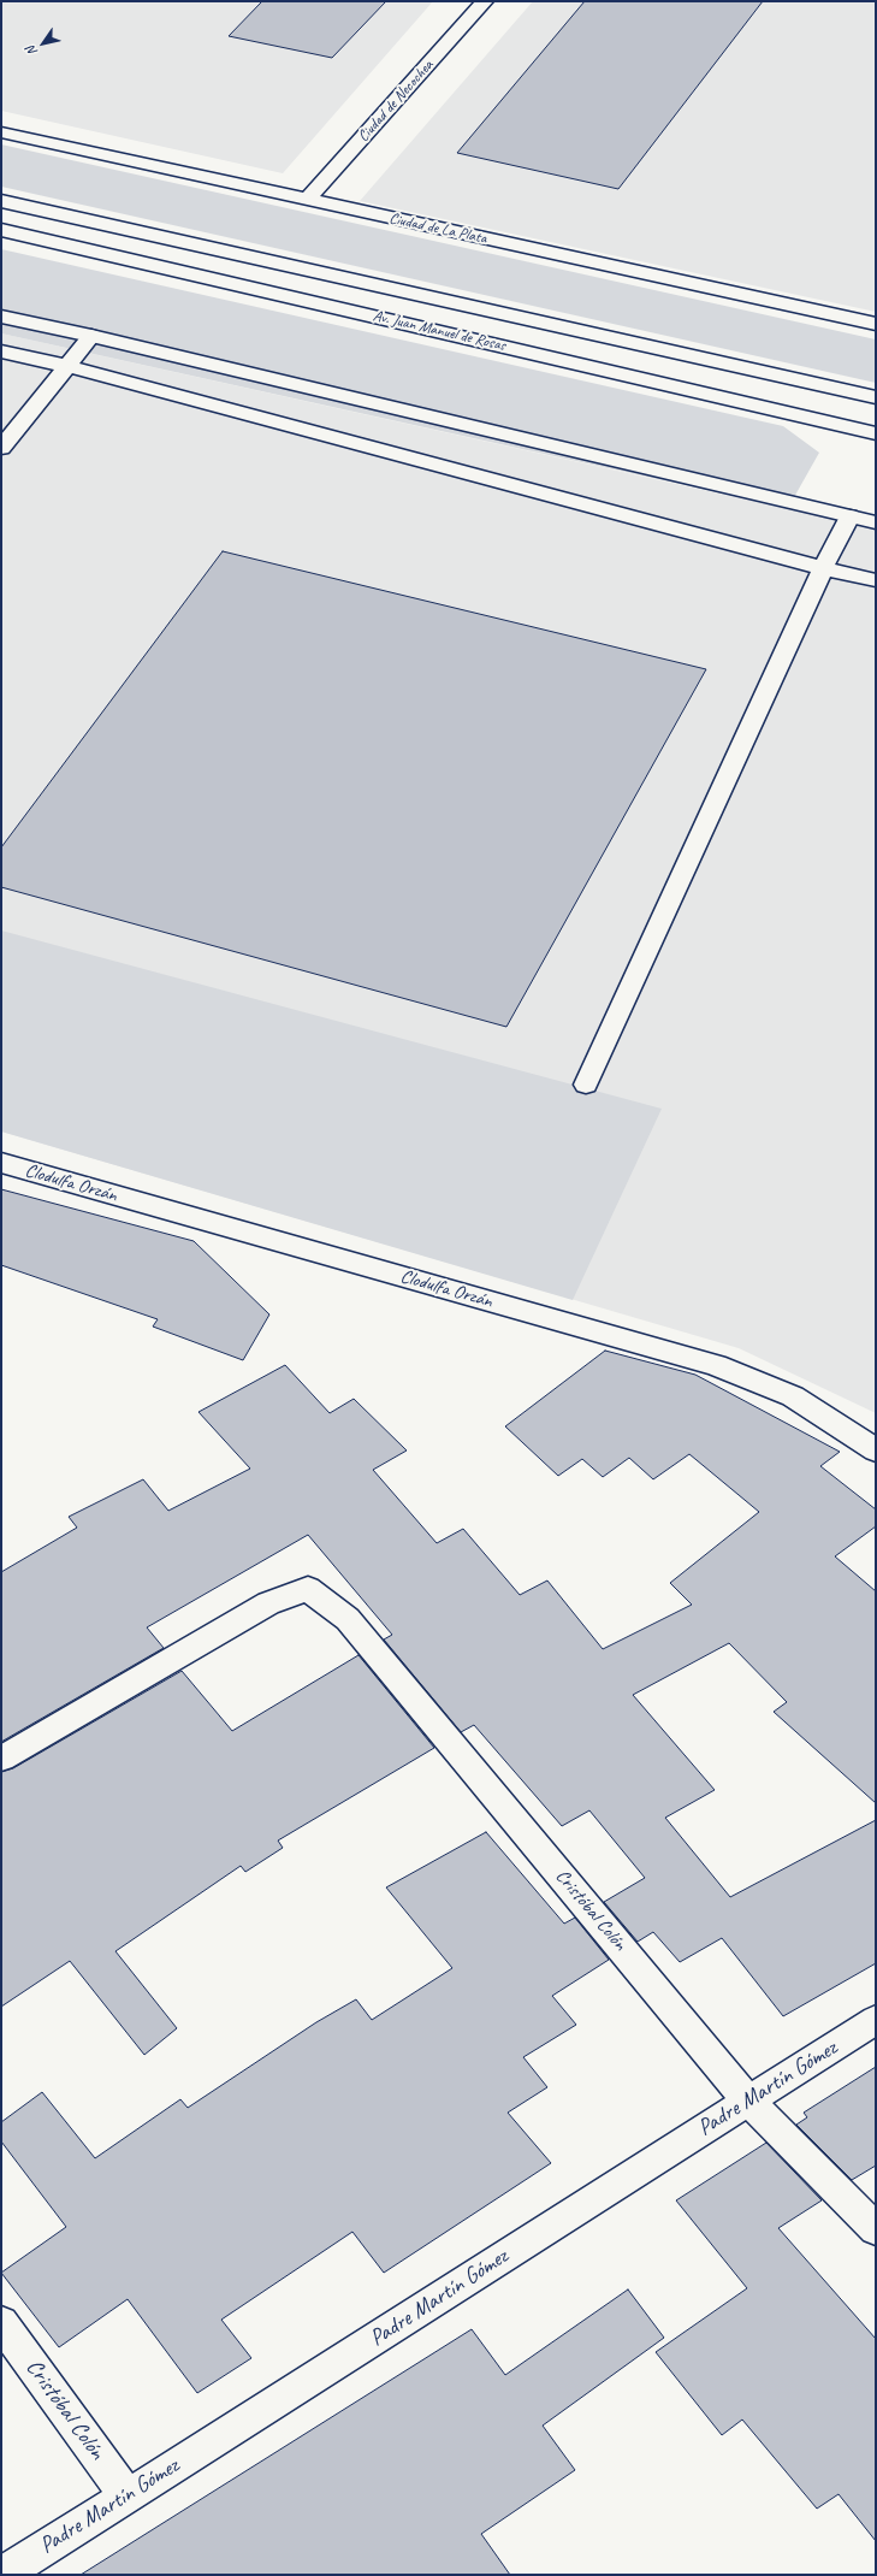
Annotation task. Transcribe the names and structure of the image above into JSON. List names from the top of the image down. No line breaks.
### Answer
{"streets":{"street":["Ciudad de Necochea","Ciudad de La Plata","Av. Juan Manuel de Rosas","Clodulfa Orzán","Cristóbal Colón","Padre Martín Gómez"]},"crossings":[["Ciudad de Necochea","Ciudad de La Plata"],["Cristóbal Colón","Padre Martín Gómez"]],"north":"bottom left"}
